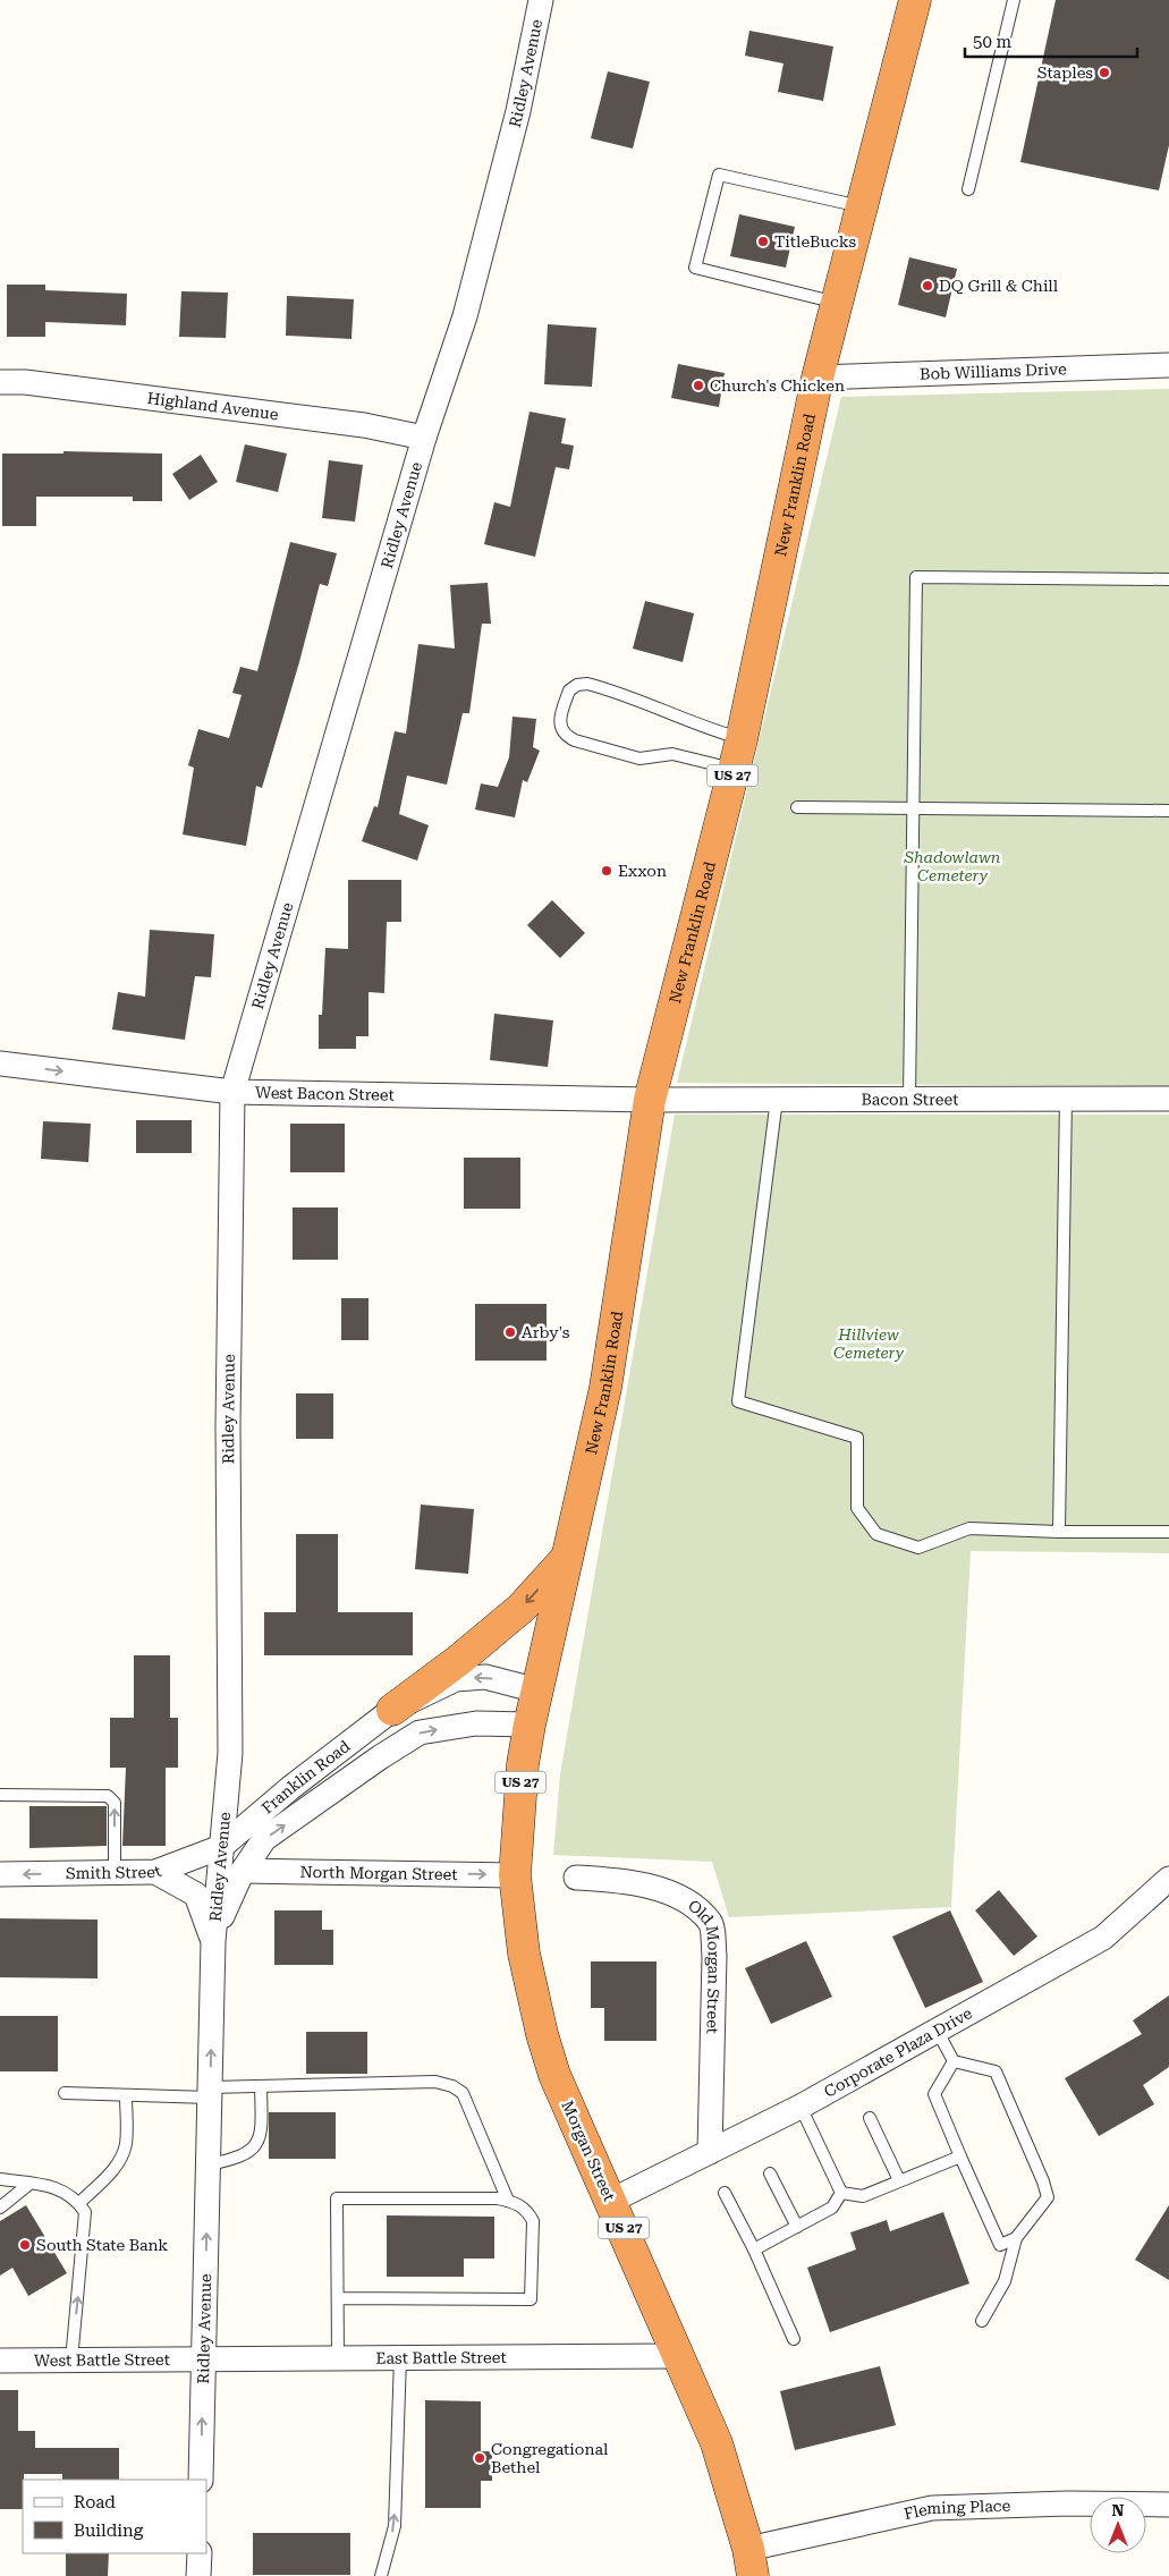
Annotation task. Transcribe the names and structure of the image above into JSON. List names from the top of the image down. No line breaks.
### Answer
{"streets":{"highway":["New Franklin Road","US 27","Morgan Street"],"street":["Ridley Avenue","Bob Williams Drive","Highland Avenue","West Bacon Street","Bacon Street","Franklin Road","Smith Street","North Morgan Street","Old Morgan Street","Corporate Plaza Drive","East Battle Street","West Battle Street","Fleming Place"]},"crossings":[["Ridley Avenue","Highland Avenue"],["Ridley Avenue","West Bacon Street"],["Ridley Avenue","Franklin Road"],["Ridley Avenue","Smith Street"],["Ridley Avenue","North Morgan Street"],["Ridley Avenue","East Battle Street"],["Ridley Avenue","West Battle Street"],["Bob Williams Drive","New Franklin Road"],["New Franklin Road","West Bacon Street"],["New Franklin Road","Bacon Street"],["New Franklin Road","Franklin Road"],["New Franklin Road","North Morgan Street"],["New Franklin Road","Morgan Street"],["West Bacon Street","Bacon Street"],["Franklin Road","Smith Street"],["Franklin Road","North Morgan Street"],["North Morgan Street","Morgan Street"],["Old Morgan Street","Corporate Plaza Drive"],["Corporate Plaza Drive","Morgan Street"],["Morgan Street","East Battle Street"],["Morgan Street","Fleming Place"],["East Battle Street","West Battle Street"]],"one_way":["West Bacon Street","Smith Street","North Morgan Street"],"parks":["Shadowlawn Cemetery","Hillview Cemetery"],"places":["Staples","TitleBucks","DQ Grill & Chill","Church's Chicken","Exxon","Arby's","South State Bank","Congregational Bethel"],"legend":["Road","Building"],"scale_bar":"50 m","north":"top"}
